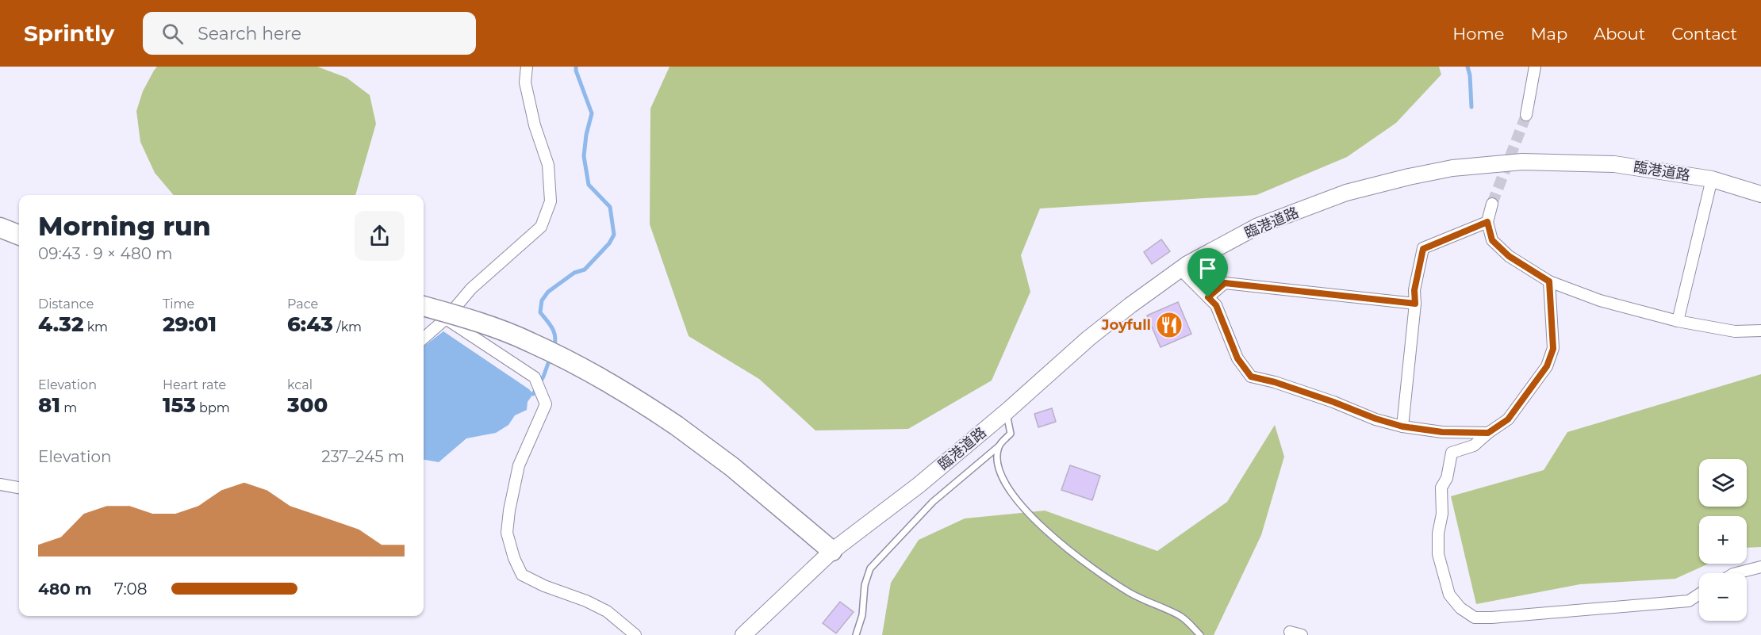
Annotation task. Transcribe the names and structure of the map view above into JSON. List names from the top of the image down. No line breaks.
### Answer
{"streets":{"street":["臨港道路"]},"places":{"restaurant":["Joyfull"]},"page":{"header":"Sprintly","search":"Search here","nav":["Home","Map","About","Contact"],"heading":["Morning run","09:43 · 9 × 480 m"],"stats":[["Distance","4.32 km"],["Time","29:01"],["Pace","6:43 /km"],["Elevation","81 m"],["Heart rate","153 bpm"],["kcal","300"]],"chart":["Elevation","237–245 m"],"map_buttons":["+","−"],"list":[{"name":"480 m","note":"7:08"}]}}
